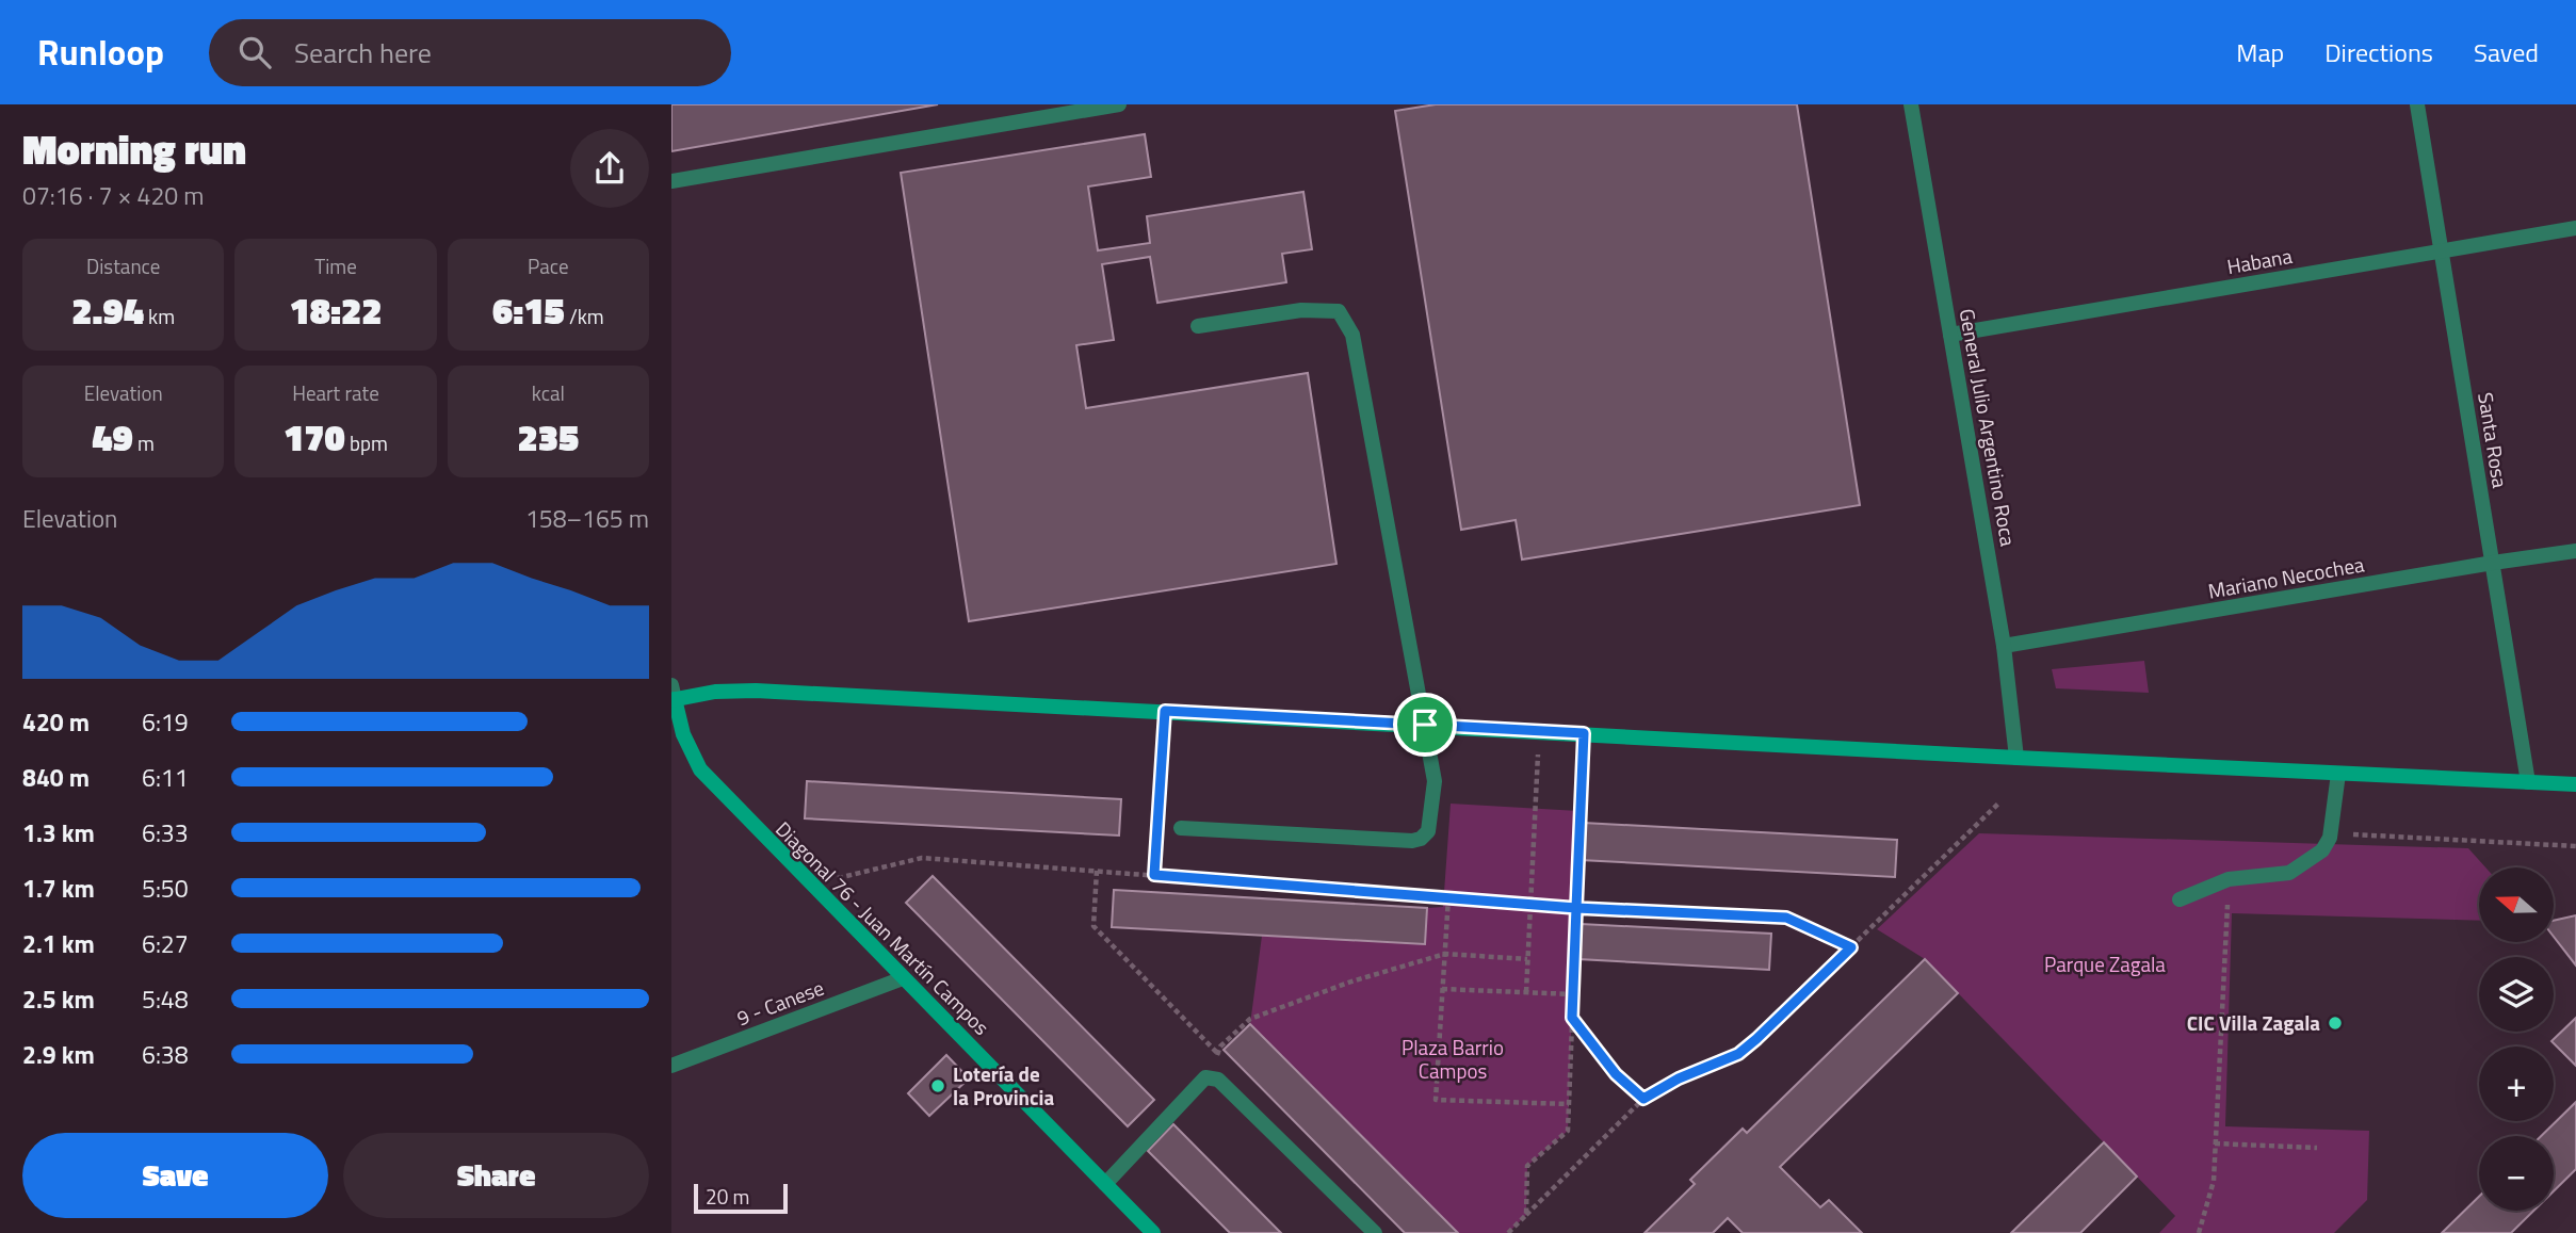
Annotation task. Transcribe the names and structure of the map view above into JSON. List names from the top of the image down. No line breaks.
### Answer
{"streets":{"main road":["Diagonal 76 - Juan Martín Campos"],"street":["Habana","General Julio Argentino Roca","Santa Rosa","Mariano Necochea","9 - Canese"]},"crossings":[["Habana","General Julio Argentino Roca"],["Habana","Santa Rosa"],["General Julio Argentino Roca","Mariano Necochea"],["Santa Rosa","Mariano Necochea"],["Diagonal 76 - Juan Martín Campos","9 - Canese"]],"parks":["Parque Zagala","Plaza Barrio Campos"],"places":["CIC Villa Zagala","Lotería de la Provincia"],"scale_bar":"20 m","north":"left","page":{"header":"Runloop","search":"Search here","nav":["Map","Directions","Saved"],"heading":["Morning run","07:16 · 7 × 420 m"],"stats":[["Distance","2.94 km"],["Time","18:22"],["Pace","6:15 /km"],["Elevation","49 m"],["Heart rate","170 bpm"],["kcal","235"]],"chart":["Elevation","158–165 m"],"list":[{"name":"420 m","note":"6:19"},{"name":"840 m","note":"6:11"},{"name":"1.3 km","note":"6:33"},{"name":"1.7 km","note":"5:50"},{"name":"2.1 km","note":"6:27"},{"name":"2.5 km","note":"5:48"},{"name":"2.9 km","note":"6:38"}],"map_buttons":["+","−"],"buttons":["Save","Share"],"scale":"20 m"}}
